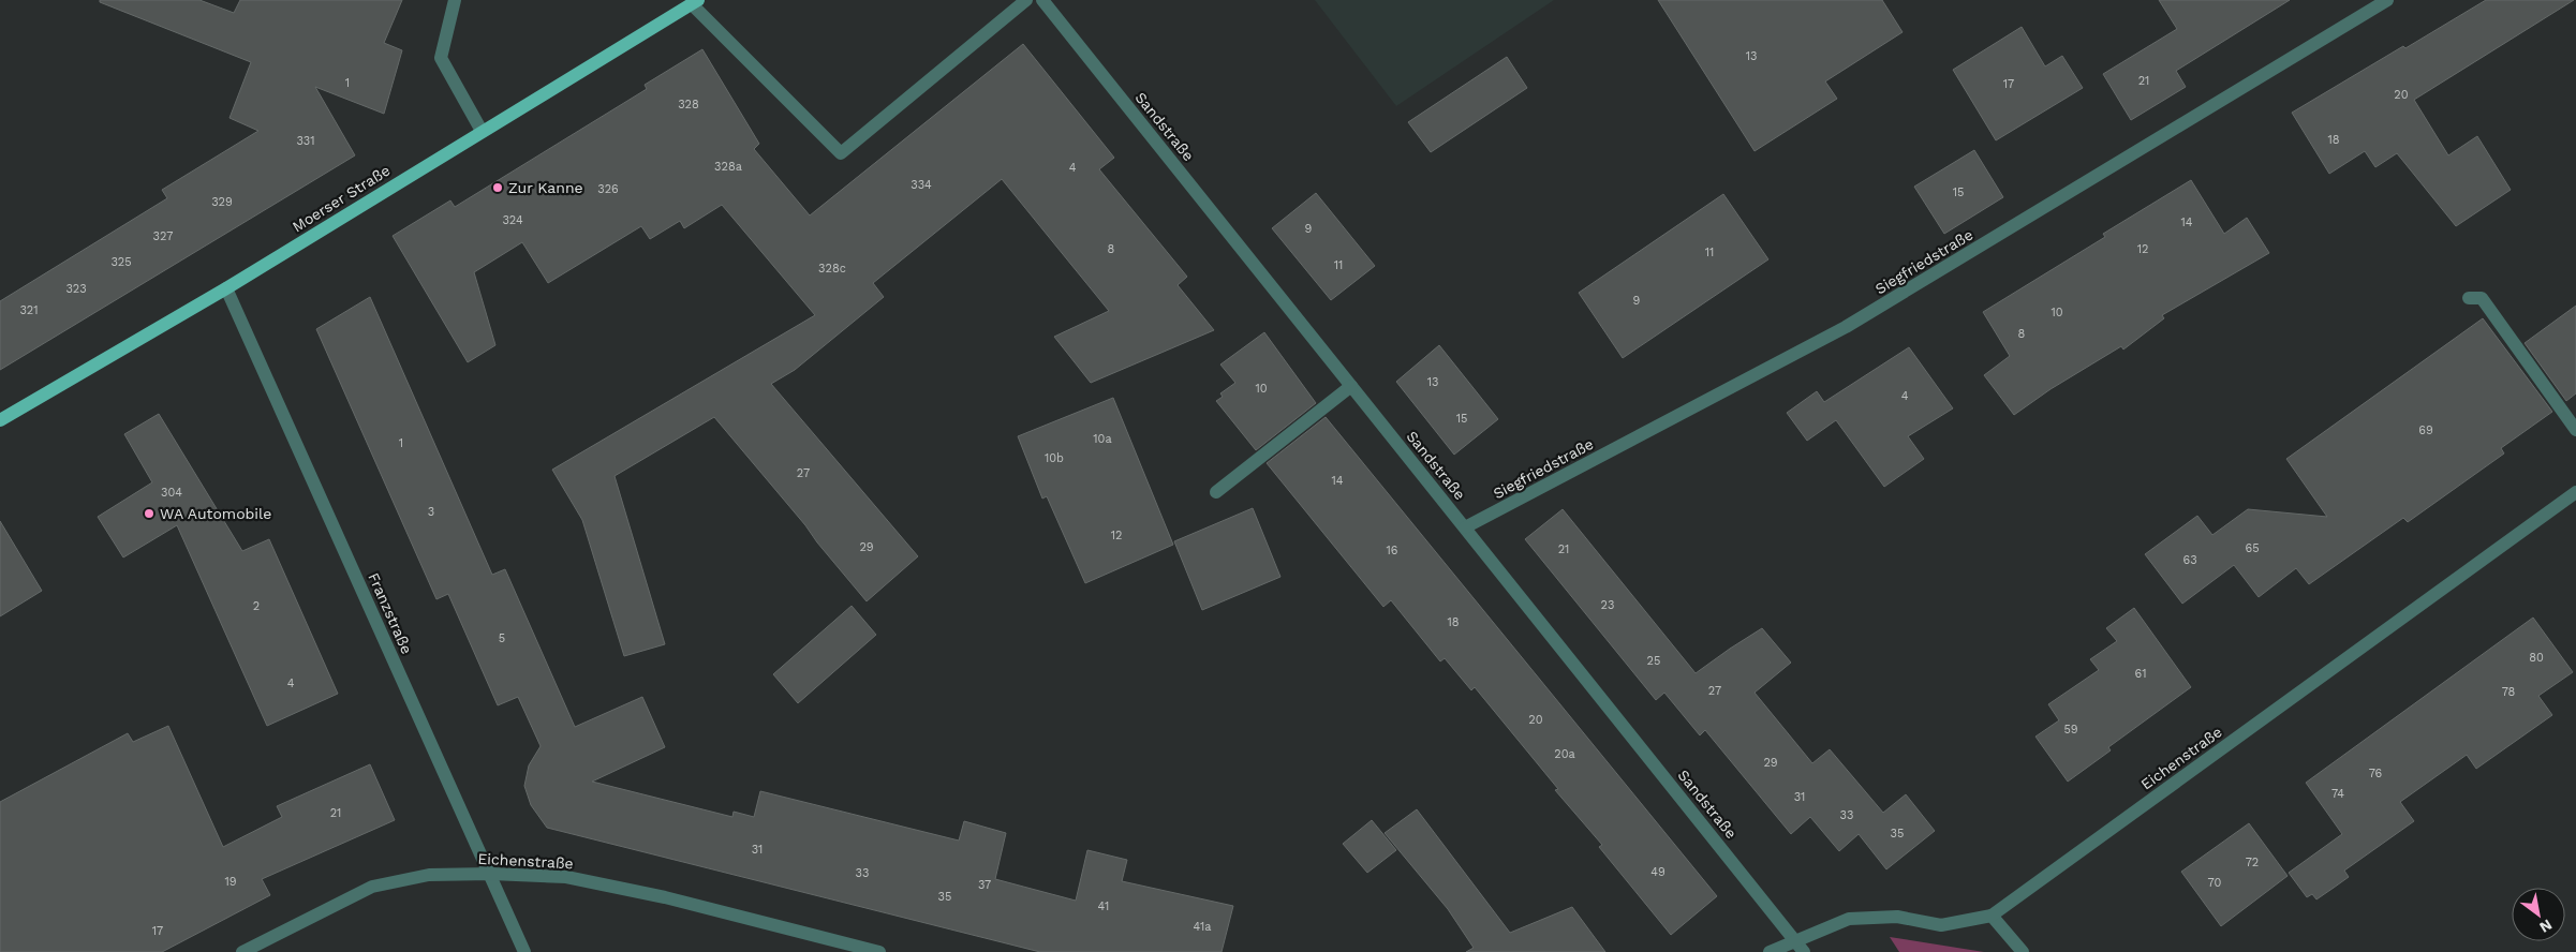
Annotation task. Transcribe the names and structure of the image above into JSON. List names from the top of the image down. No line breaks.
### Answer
{"streets":{"main road":["Moerser Straße"],"street":["Sandstraße","Siegfriedstraße","Franzstraße","Eichenstraße"]},"crossings":[["Sandstraße","Siegfriedstraße"],["Sandstraße","Eichenstraße"],["Moerser Straße","Franzstraße"],["Franzstraße","Eichenstraße"]],"places":["Zur Kanne","WA Automobile"],"house_numbers":["13","21","1","17","20","328","18","331","328a","4","334","326","15","329","324","14","9","327","8","12","11","325","11","328c","323","9","321","10","8","13","10","4","15","69","10a","1","10b","27","14","304","3","12","29","65","21","16","63","23","2","18","5","80","25","61","4","27","78","20","59","20a","29","76","74","31","21","33","35","31","72","49","33","19","70","37","35","41","41a","17"],"north":"bottom right"}
